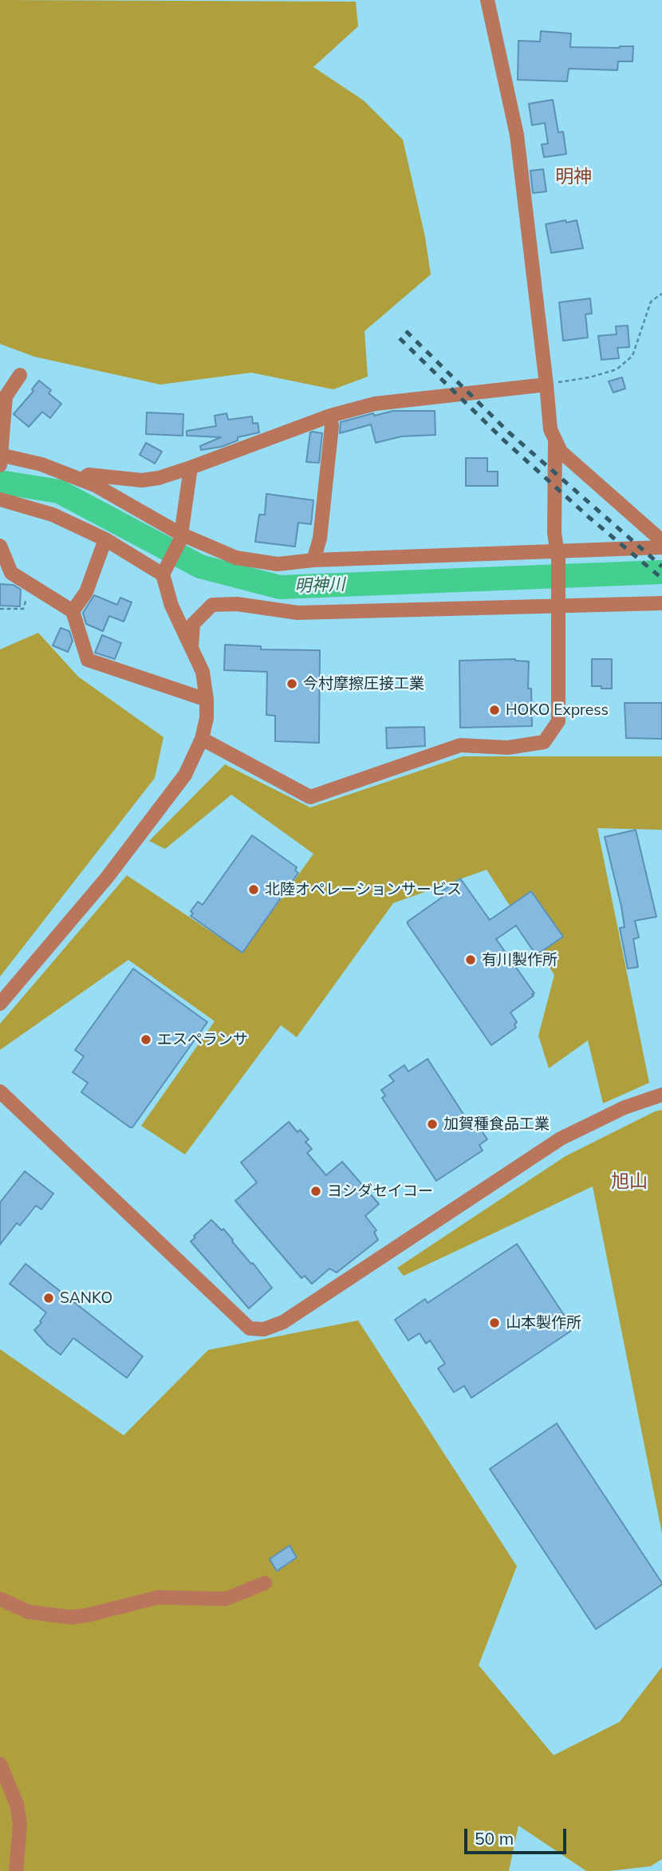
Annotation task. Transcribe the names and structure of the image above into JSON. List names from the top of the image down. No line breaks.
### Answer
{"districts":["明神","旭山"],"water":["明神川"],"places":["今村摩擦圧接工業","HOKO Express","北陸オペレーションサービス","有川製作所","エスペランサ","加賀種食品工業","ヨシダセイコー","SANKO","山本製作所"],"scale_bar":"50 m"}
